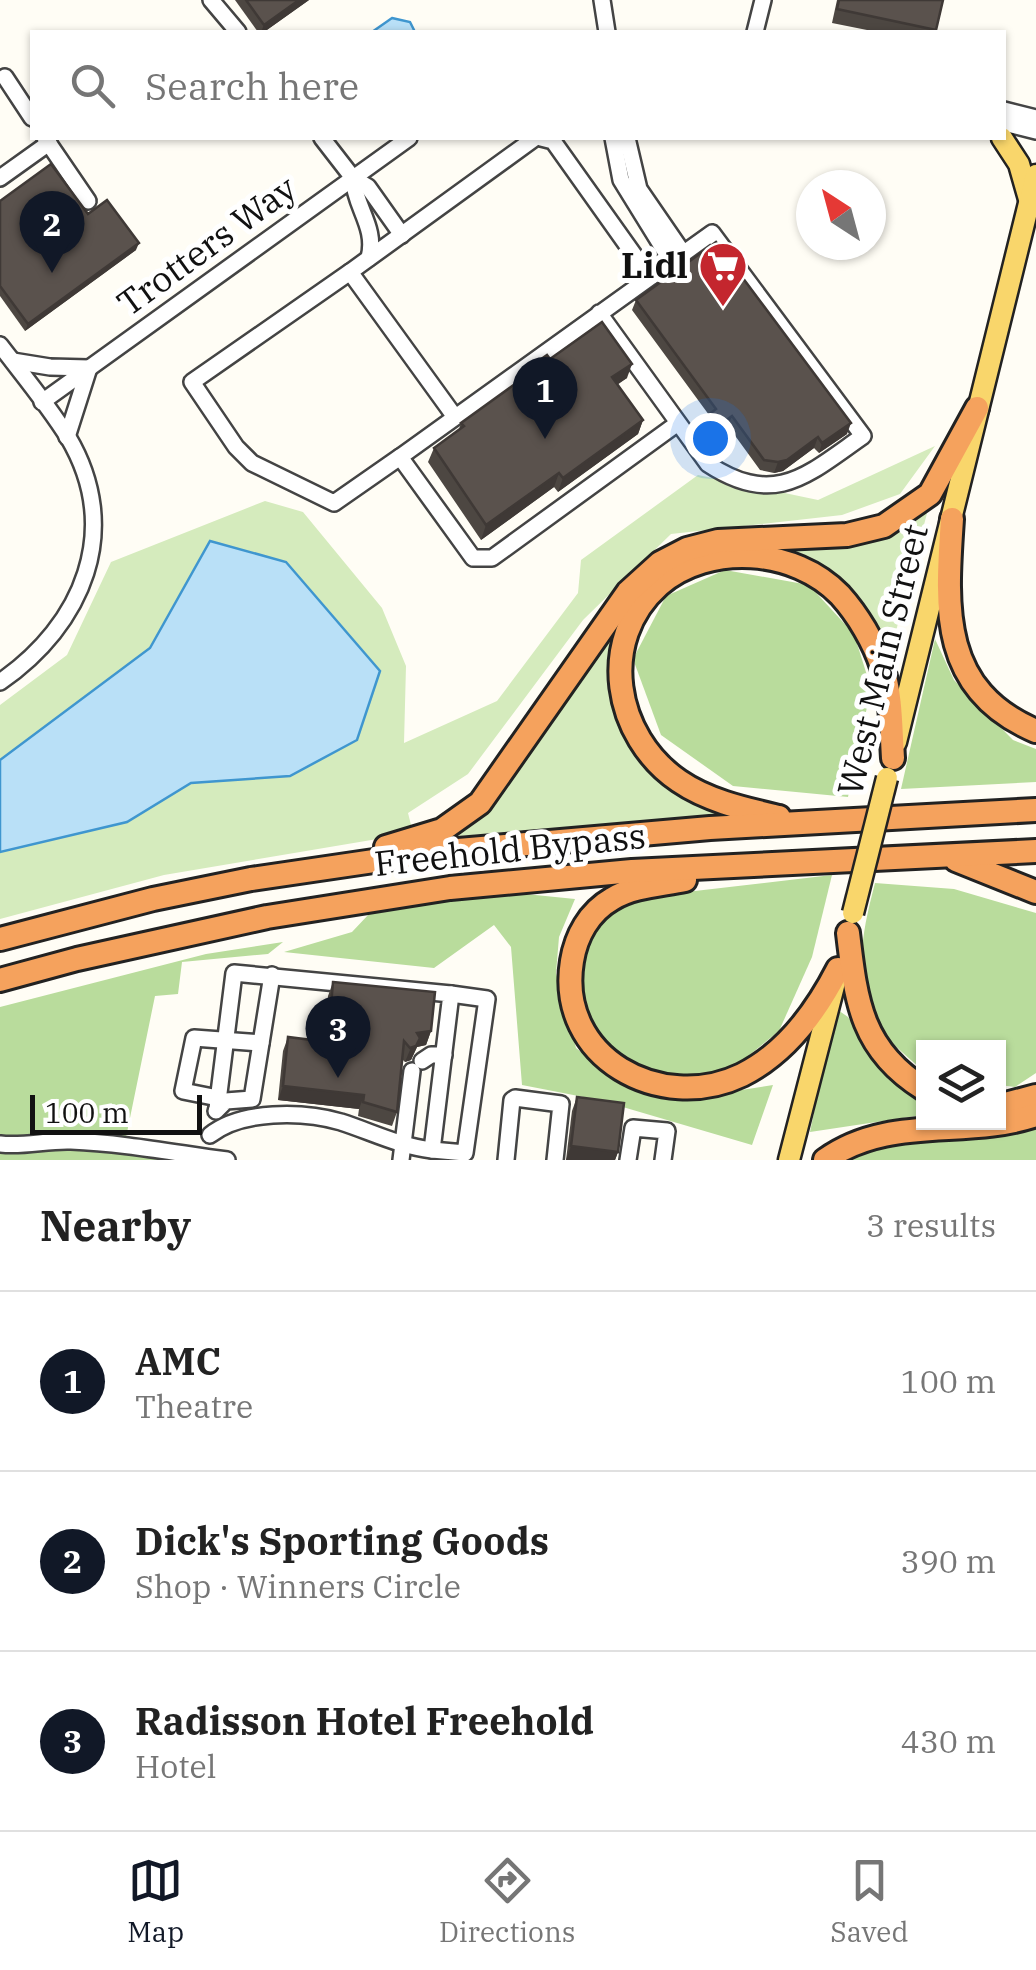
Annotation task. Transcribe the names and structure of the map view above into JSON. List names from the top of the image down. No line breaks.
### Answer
{"streets":{"highway":["Freehold Bypass"],"main road":["West Main Street"],"street":["Trotters Way"]},"places":{"supermarket":["Lidl"]},"scale_bar":"100 m","north":"top left","page":{"search":"Search here","pins":["2","1","3"],"scale":"100 m","heading":["Nearby","3 results"],"list":[{"mark":"1","name":"AMC","note":"Theatre","value":"100 m"},{"mark":"2","name":"Dick's Sporting Goods","note":"Shop · Winners Circle","value":"390 m"},{"mark":"3","name":"Radisson Hotel Freehold","note":"Hotel","value":"430 m"}],"nav":["Map","Directions","Saved"]}}
